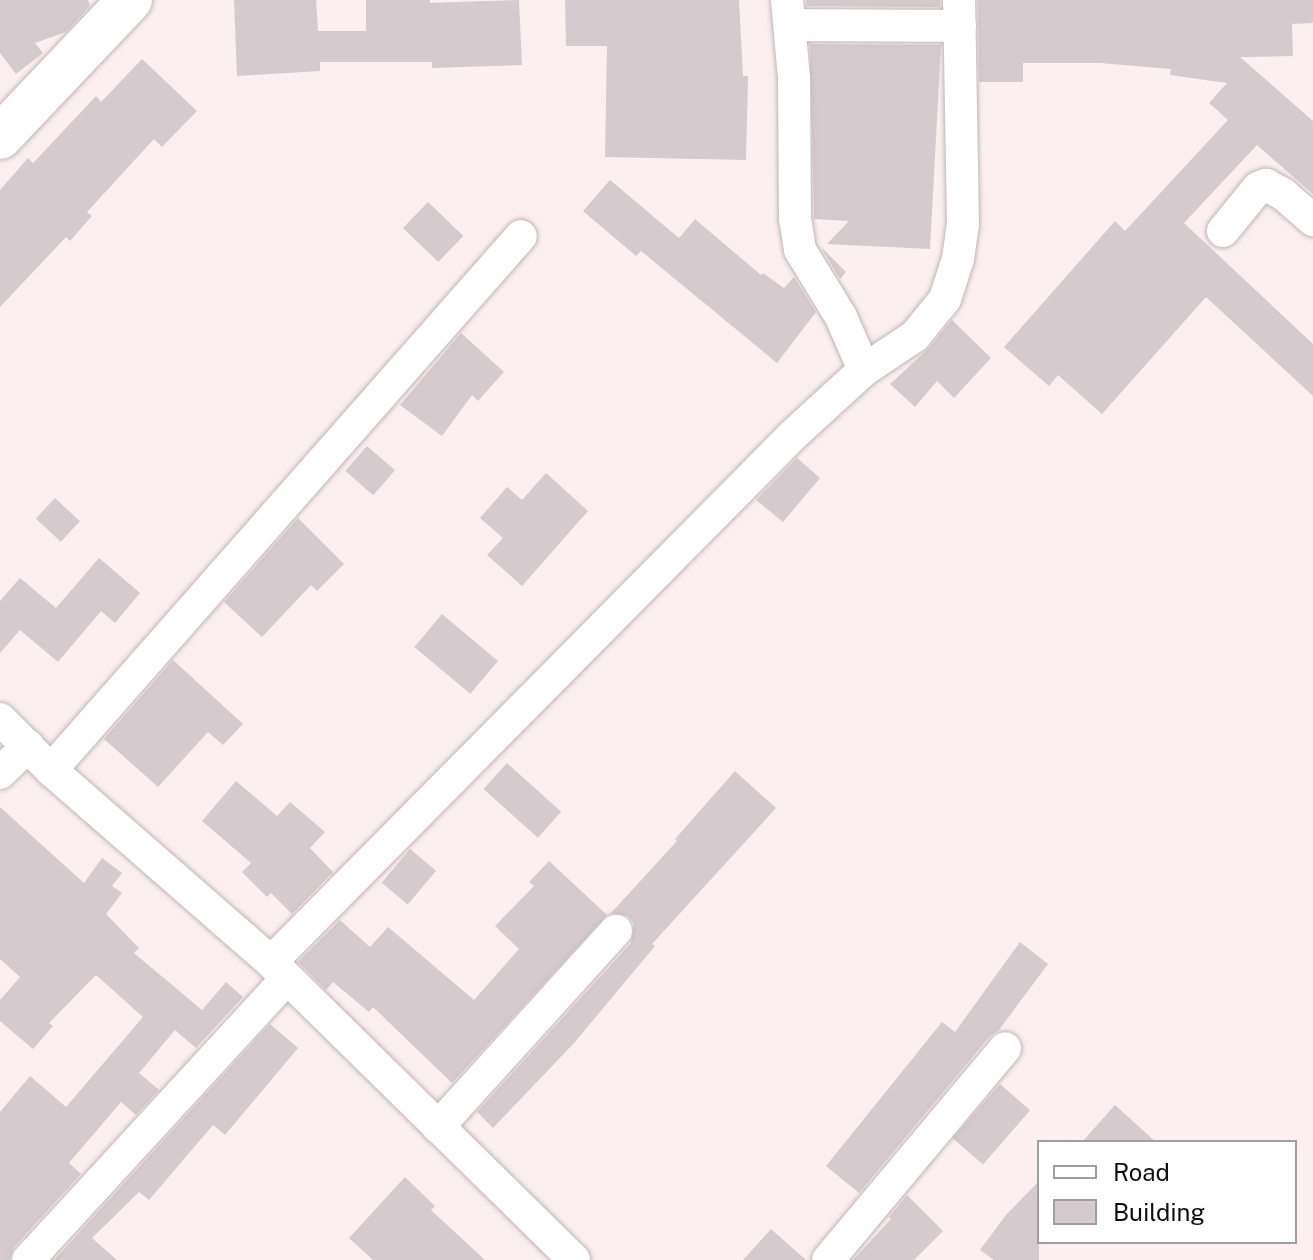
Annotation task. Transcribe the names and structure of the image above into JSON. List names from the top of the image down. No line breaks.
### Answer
{"legend":["Road","Building"]}
